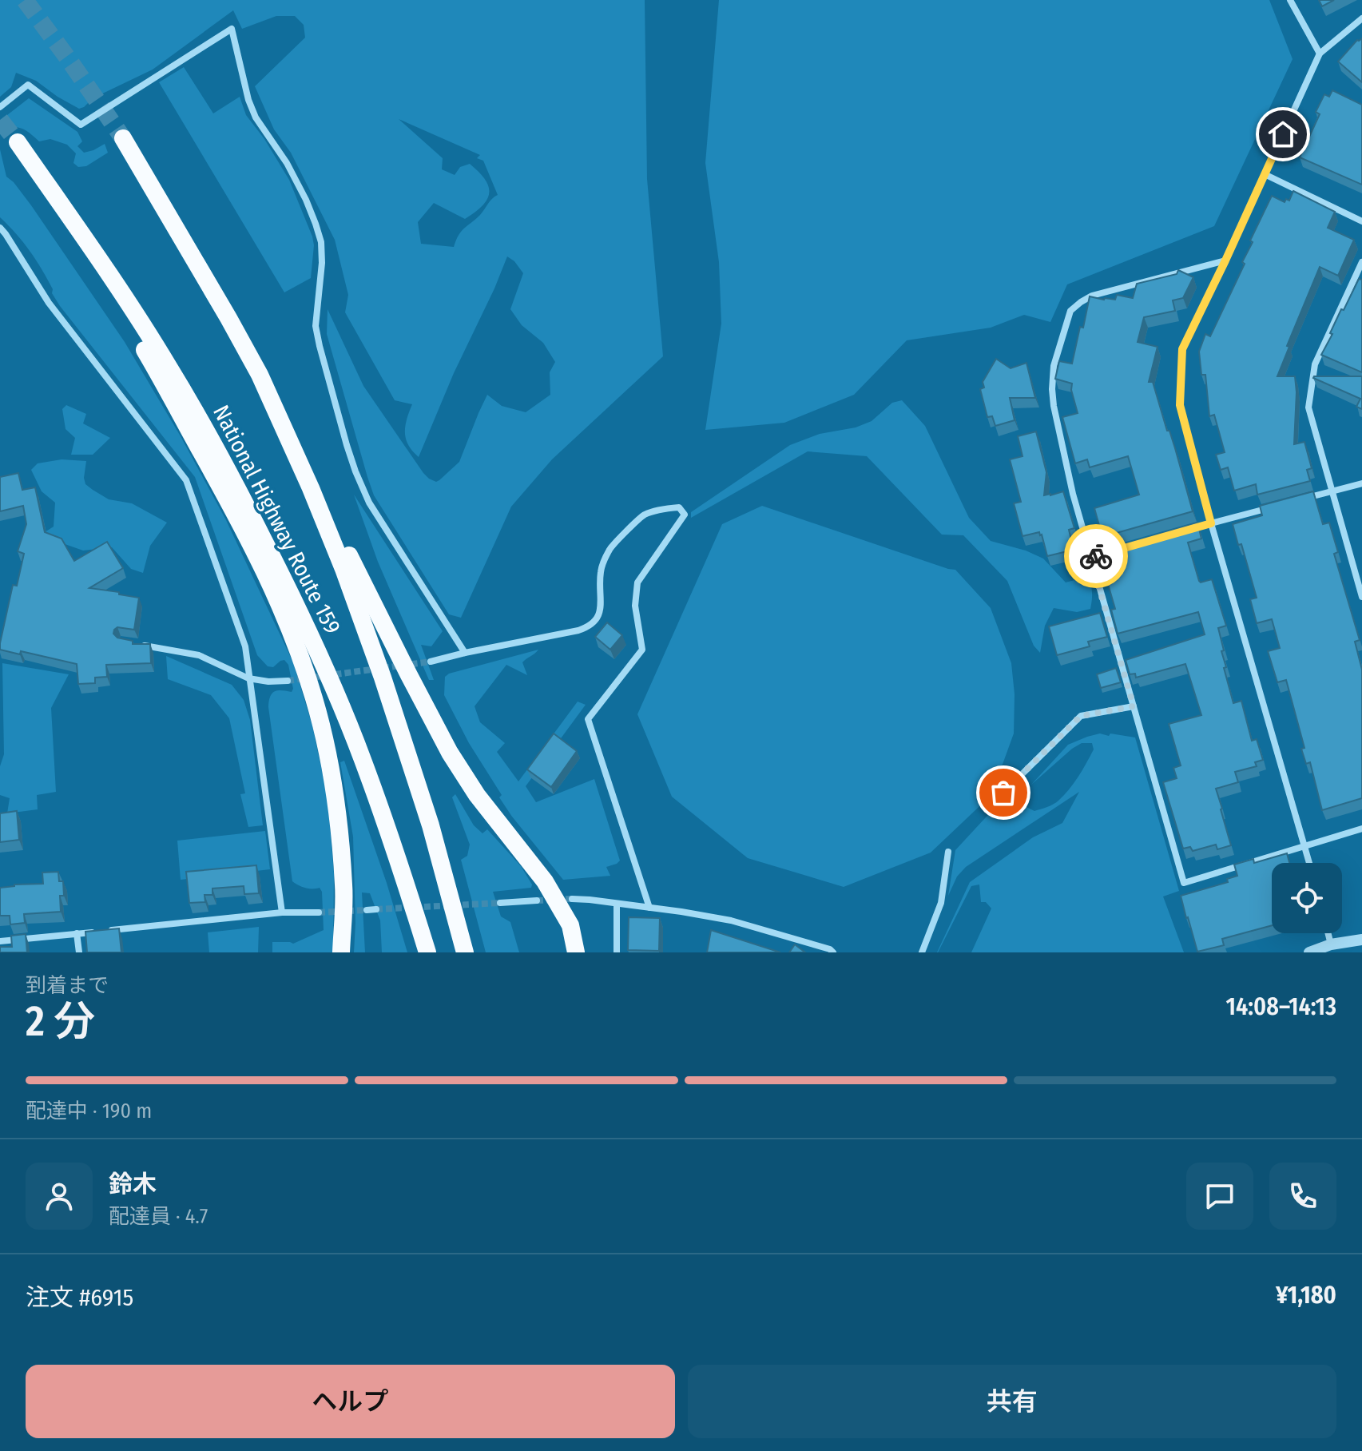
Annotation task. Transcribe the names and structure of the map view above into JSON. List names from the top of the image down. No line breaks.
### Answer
{"streets":{"highway":["National Highway Route 159"]},"page":{"heading":["2 分","到着まで","14:08–14:13"],"panel":["鈴木","配達員 · 4.7","注文 #6915","¥1,180"],"bar":"配達中 · 190 m","buttons":["ヘルプ","共有"]}}
